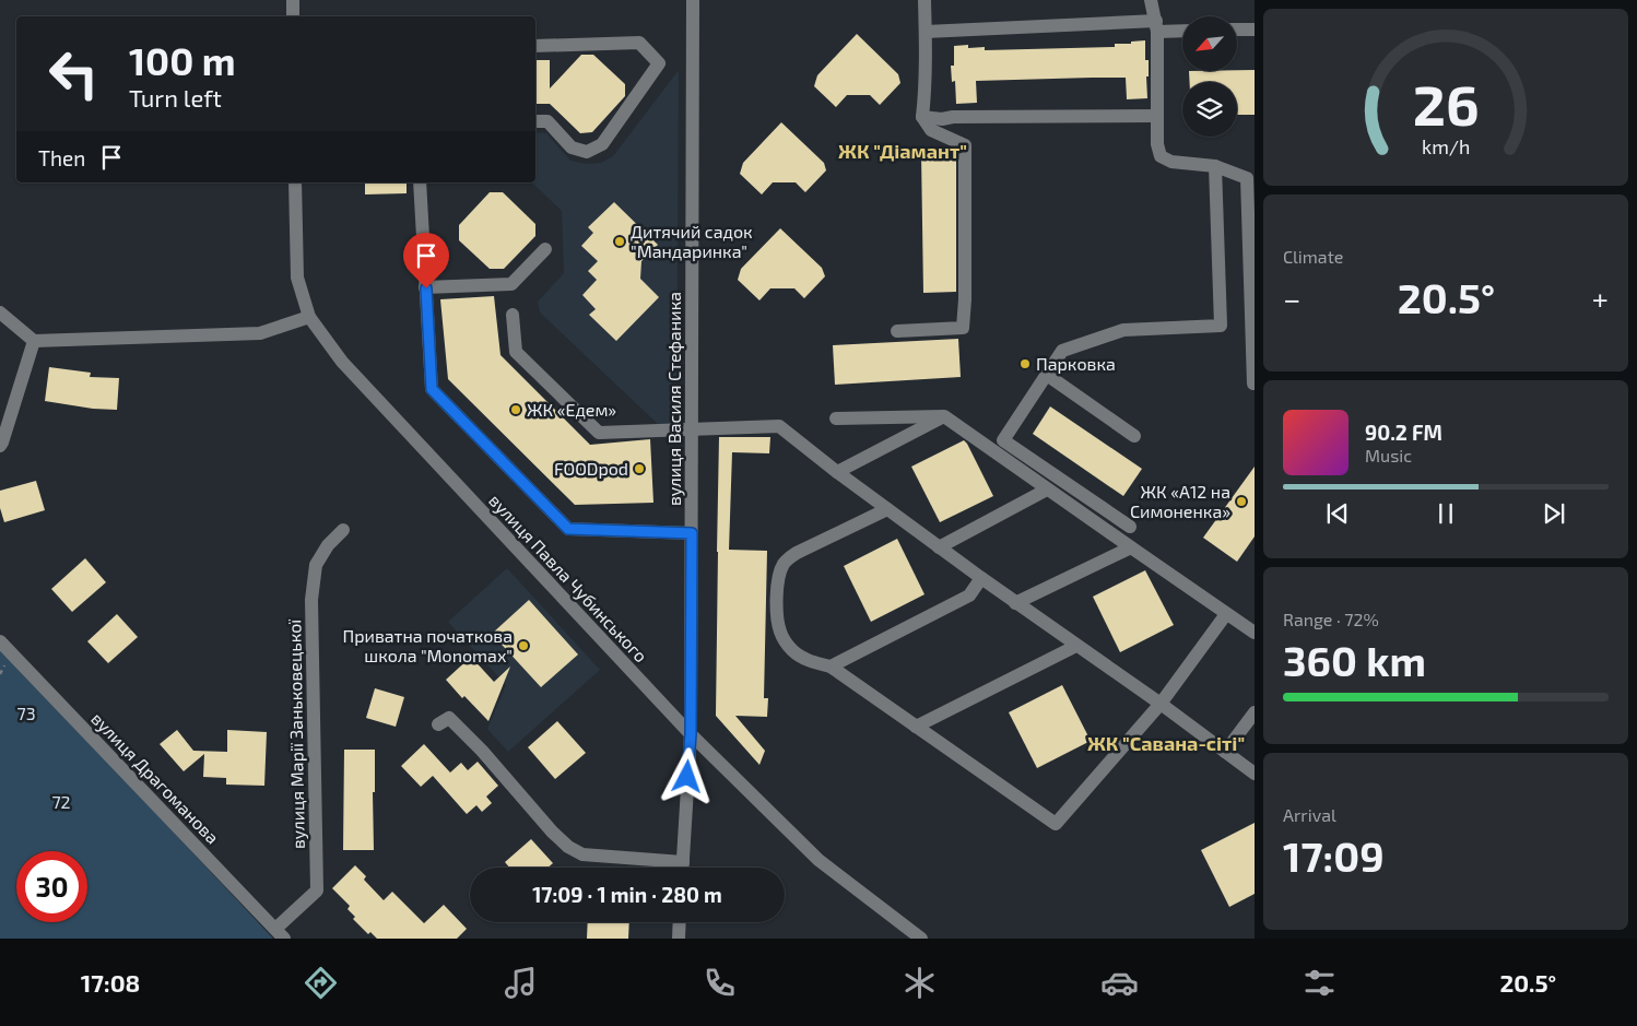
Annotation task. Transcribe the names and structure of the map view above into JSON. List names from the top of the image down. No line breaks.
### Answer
{"streets":{"street":["вулиця Василя Стефаника","вулиця Павла Чубинського","вулиця Марії Заньковецької","вулиця Драгоманова"]},"crossings":[["вулиця Василя Стефаника","вулиця Павла Чубинського"],["вулиця Марії Заньковецької","вулиця Драгоманова"]],"districts":["ЖК \"Діамант\"","ЖК \"Савана-сіті\""],"parks":["73","72"],"places":["Дитячий садок \"Мандаринка\"","Парковка","ЖК «Едем»","FOODpod","ЖК «А12 на Симоненка»","Приватна початкова школа \"Monomax\""],"north":"bottom left","page":{"turn":["100 m","Turn left"],"then":"Then","tile":["Climate",["Range · 72%","360 km"],["Arrival","17:09"]],"heat":["−","20.5°","+"],"song":["90.2 FM","Music"],"limit":"30","trip":"17:09 · 1 min · 280 m","tabs":["17:08","20.5°"],"gauge":["26","km/h"]}}
